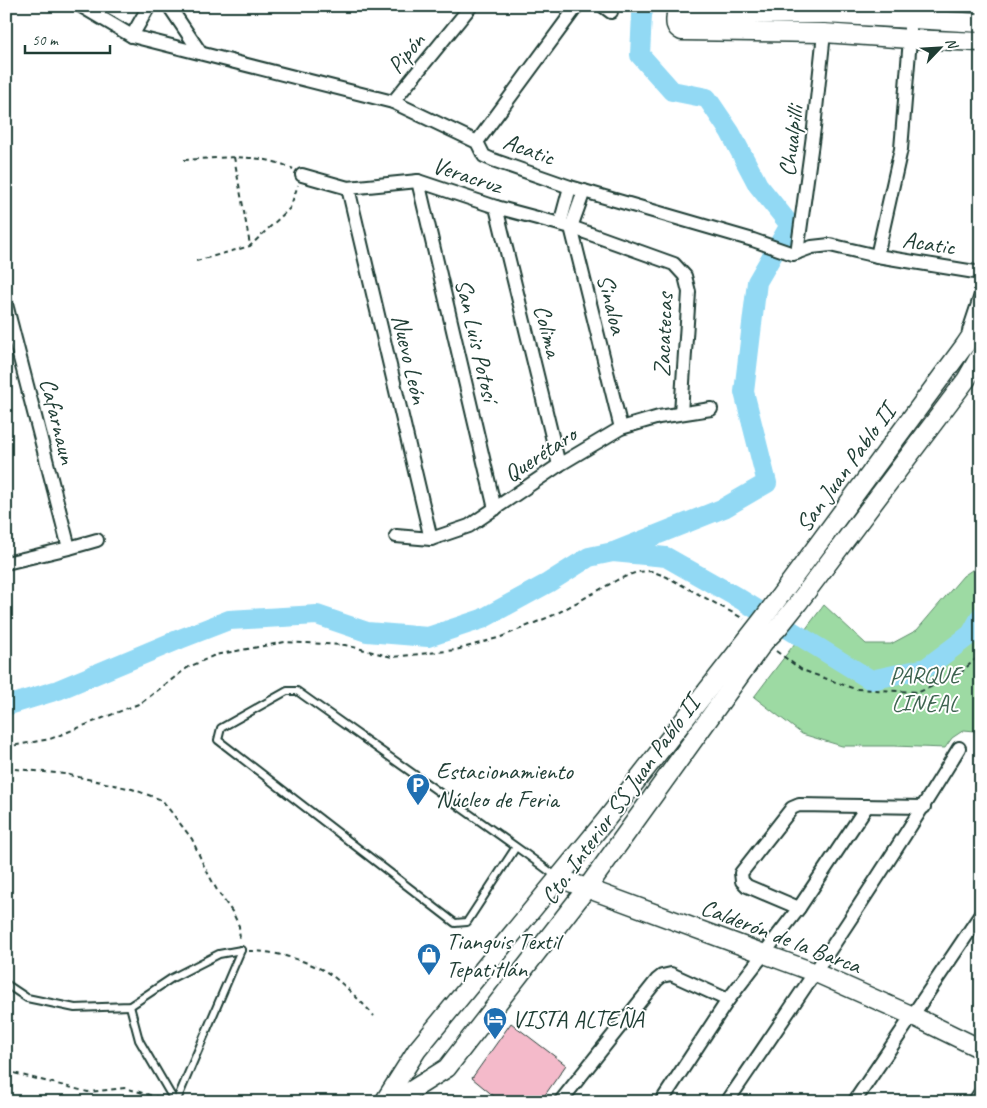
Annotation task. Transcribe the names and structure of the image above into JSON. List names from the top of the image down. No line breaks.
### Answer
{"streets":{"main road":["San Juan Pablo II","Cto. Interior SS Juan Pablo II","Calderón de la Barca"],"street":["Pipón","Chualpilli","Acatic","Veracruz","Sinaloa","Colima","Zacatecas","San Luis Potosí","Nuevo León","Cafarnaun","Querétaro"]},"crossings":[["Pipón","Acatic"],["Chualpilli","Acatic"],["Acatic","Sinaloa"],["Veracruz","Sinaloa"],["Veracruz","Colima"],["Veracruz","Zacatecas"],["Veracruz","San Luis Potosí"],["Veracruz","Nuevo León"],["Sinaloa","Querétaro"],["Colima","Querétaro"],["Zacatecas","Querétaro"],["San Luis Potosí","Querétaro"],["Nuevo León","Querétaro"],["San Juan Pablo II","Cto. Interior SS Juan Pablo II"],["Cto. Interior SS Juan Pablo II","Calderón de la Barca"]],"parks":["PARQUE LINEAL"],"places":{"parking":["Estacionamiento Núcleo de Feria"],"shop":["Tianguis Textil Tepatitlán"],"hotel":["VISTA ALTEÑA"]},"scale_bar":"50 m","north":"top right"}
